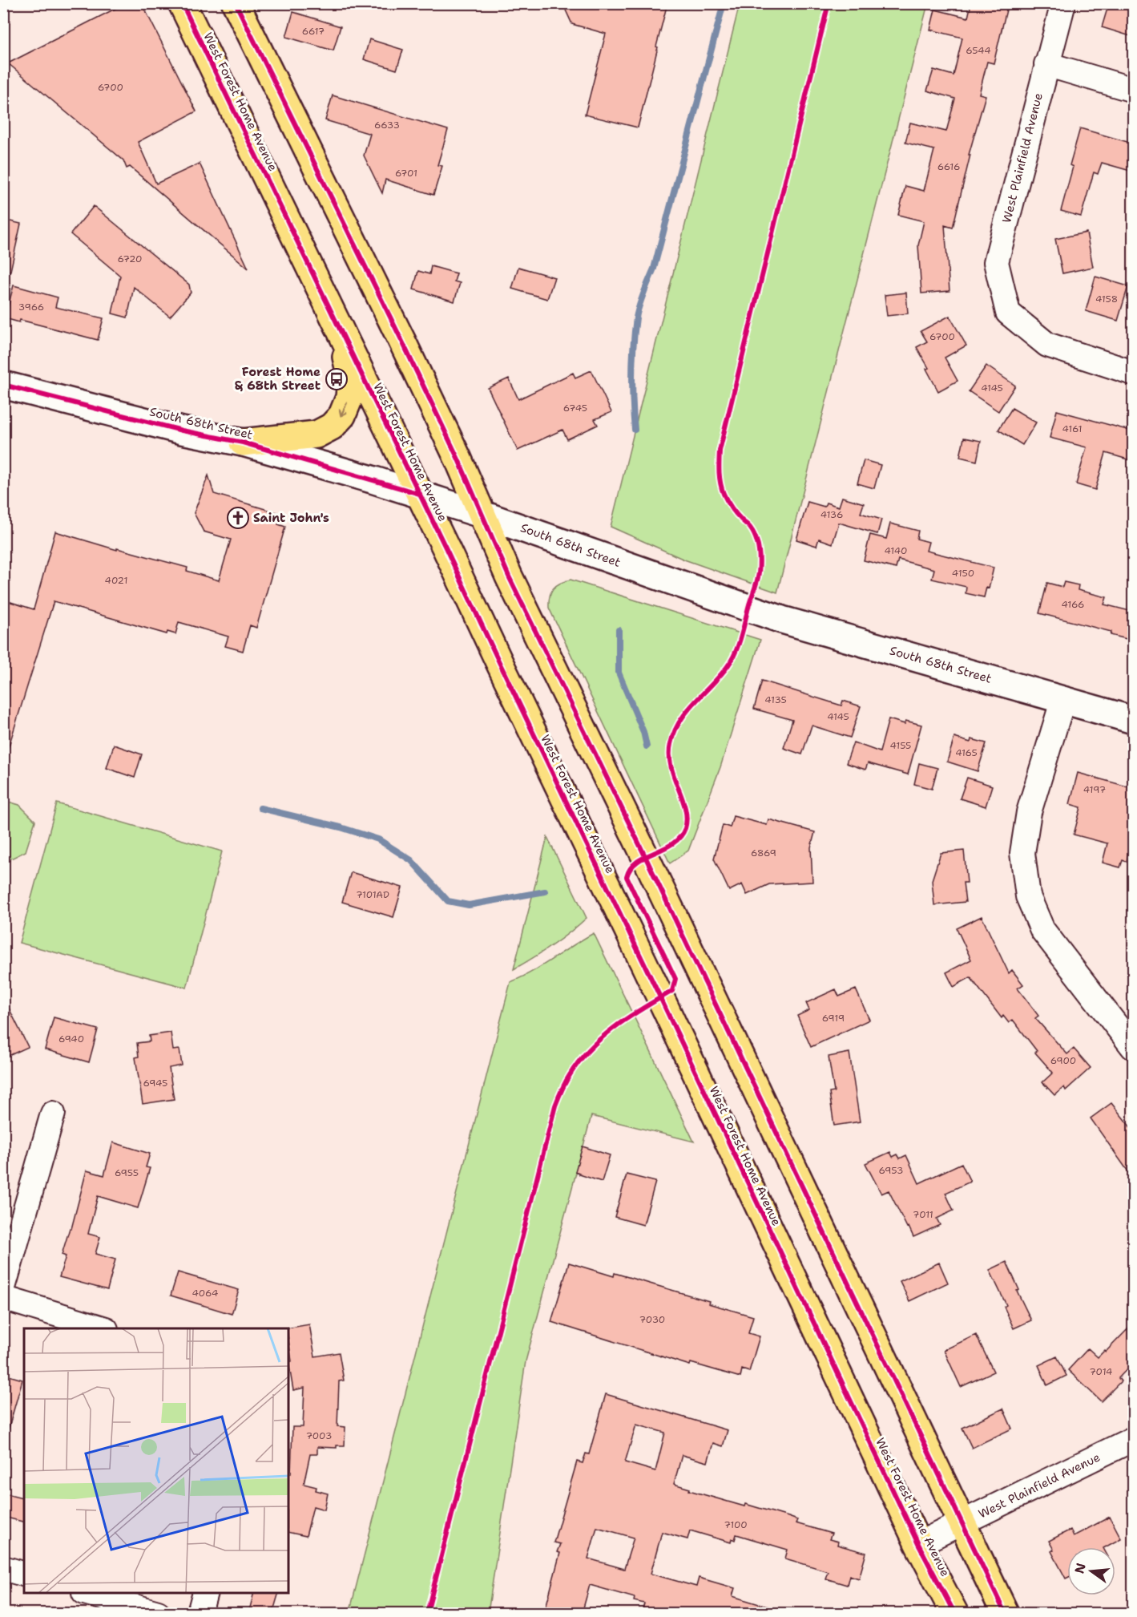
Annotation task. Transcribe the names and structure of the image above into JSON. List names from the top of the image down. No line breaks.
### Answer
{"streets":{"main road":["West Forest Home Avenue"],"street":["West Plainfield Avenue","South 68th Street"]},"crossings":[["West Forest Home Avenue","West Plainfield Avenue"],["West Forest Home Avenue","South 68th Street"]],"places":{"bus stop":["Forest Home & 68th Street"],"church":["Saint John's"]},"house_numbers":["6617","6544","6700","6633","6616","6701","6720","4158","3966","6700","4145","6745","4161","4136","4140","4150","4021","4166","4135","4145","4155","4165","4197","6869","7101AD","6919","6940","6900","6945","6953","6955","7011","4064","7030","7014","7003","7100"],"north":"left"}
